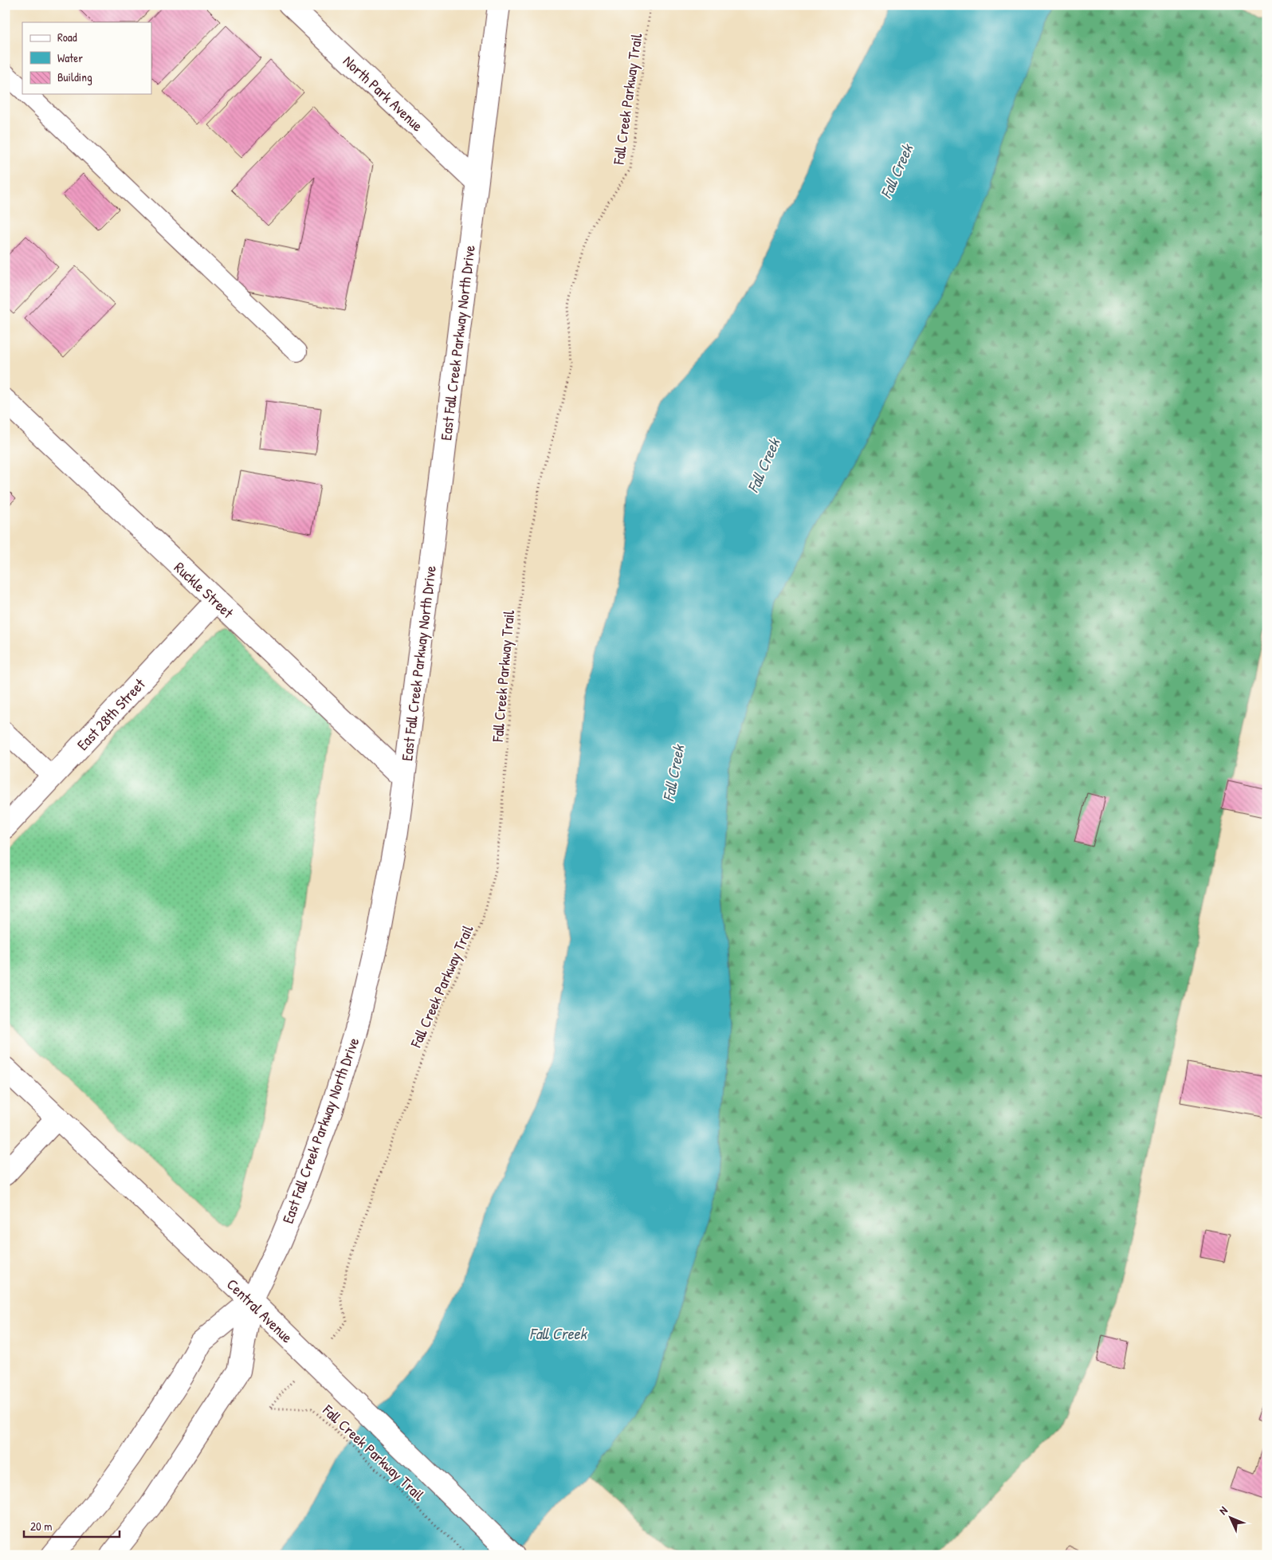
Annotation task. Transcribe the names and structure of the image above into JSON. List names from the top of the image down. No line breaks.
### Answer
{"streets":{"main road":["North Park Avenue","East Fall Creek Parkway North Drive","Ruckle Street","East 28th Street","Central Avenue"],"path":["Fall Creek Parkway Trail"]},"crossings":[["North Park Avenue","East Fall Creek Parkway North Drive"],["East Fall Creek Parkway North Drive","Ruckle Street"],["East Fall Creek Parkway North Drive","Central Avenue"],["Ruckle Street","East 28th Street"]],"water":["Fall Creek"],"legend":["Road","Water","Building"],"scale_bar":"20 m","north":"top left"}
